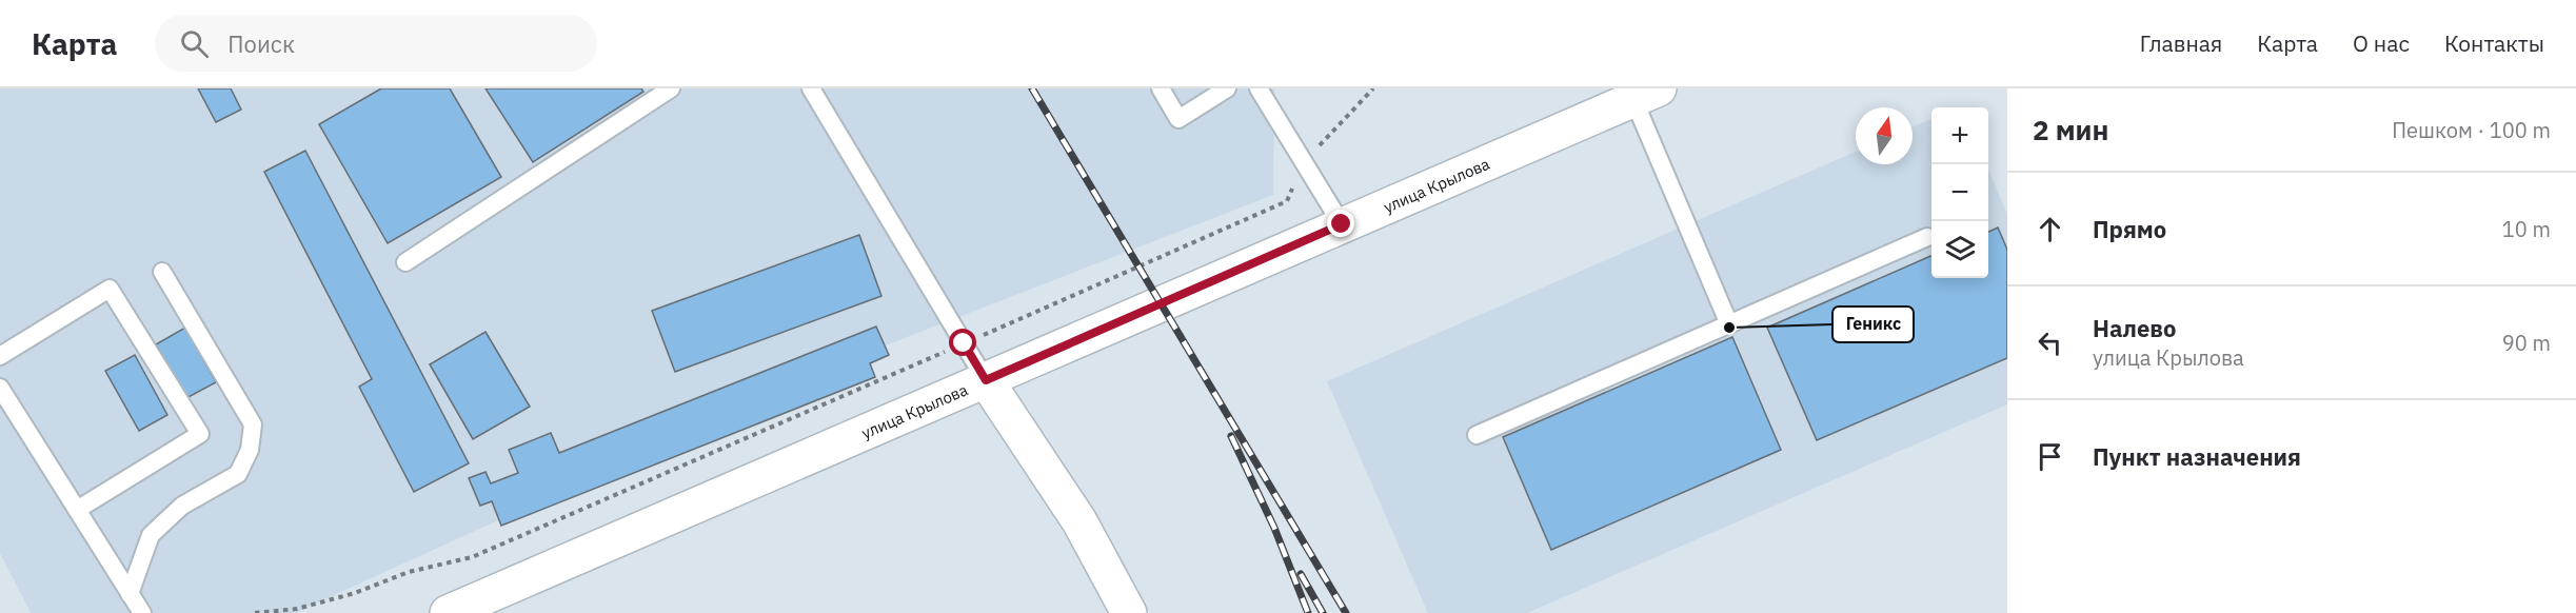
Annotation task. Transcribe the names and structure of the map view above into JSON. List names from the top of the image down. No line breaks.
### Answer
{"streets":{"street":["улица Крылова"]},"places":["Геникс"],"north":"top","page":{"header":"Карта","search":"Поиск","nav":["Главная","Карта","О нас","Контакты"],"heading":["2 мин","Пешком · 100 m"],"map_buttons":["+","−"],"list":[["Прямо","10 m"],["Налево","улица Крылова","90 m"],"Пункт назначения"]}}
